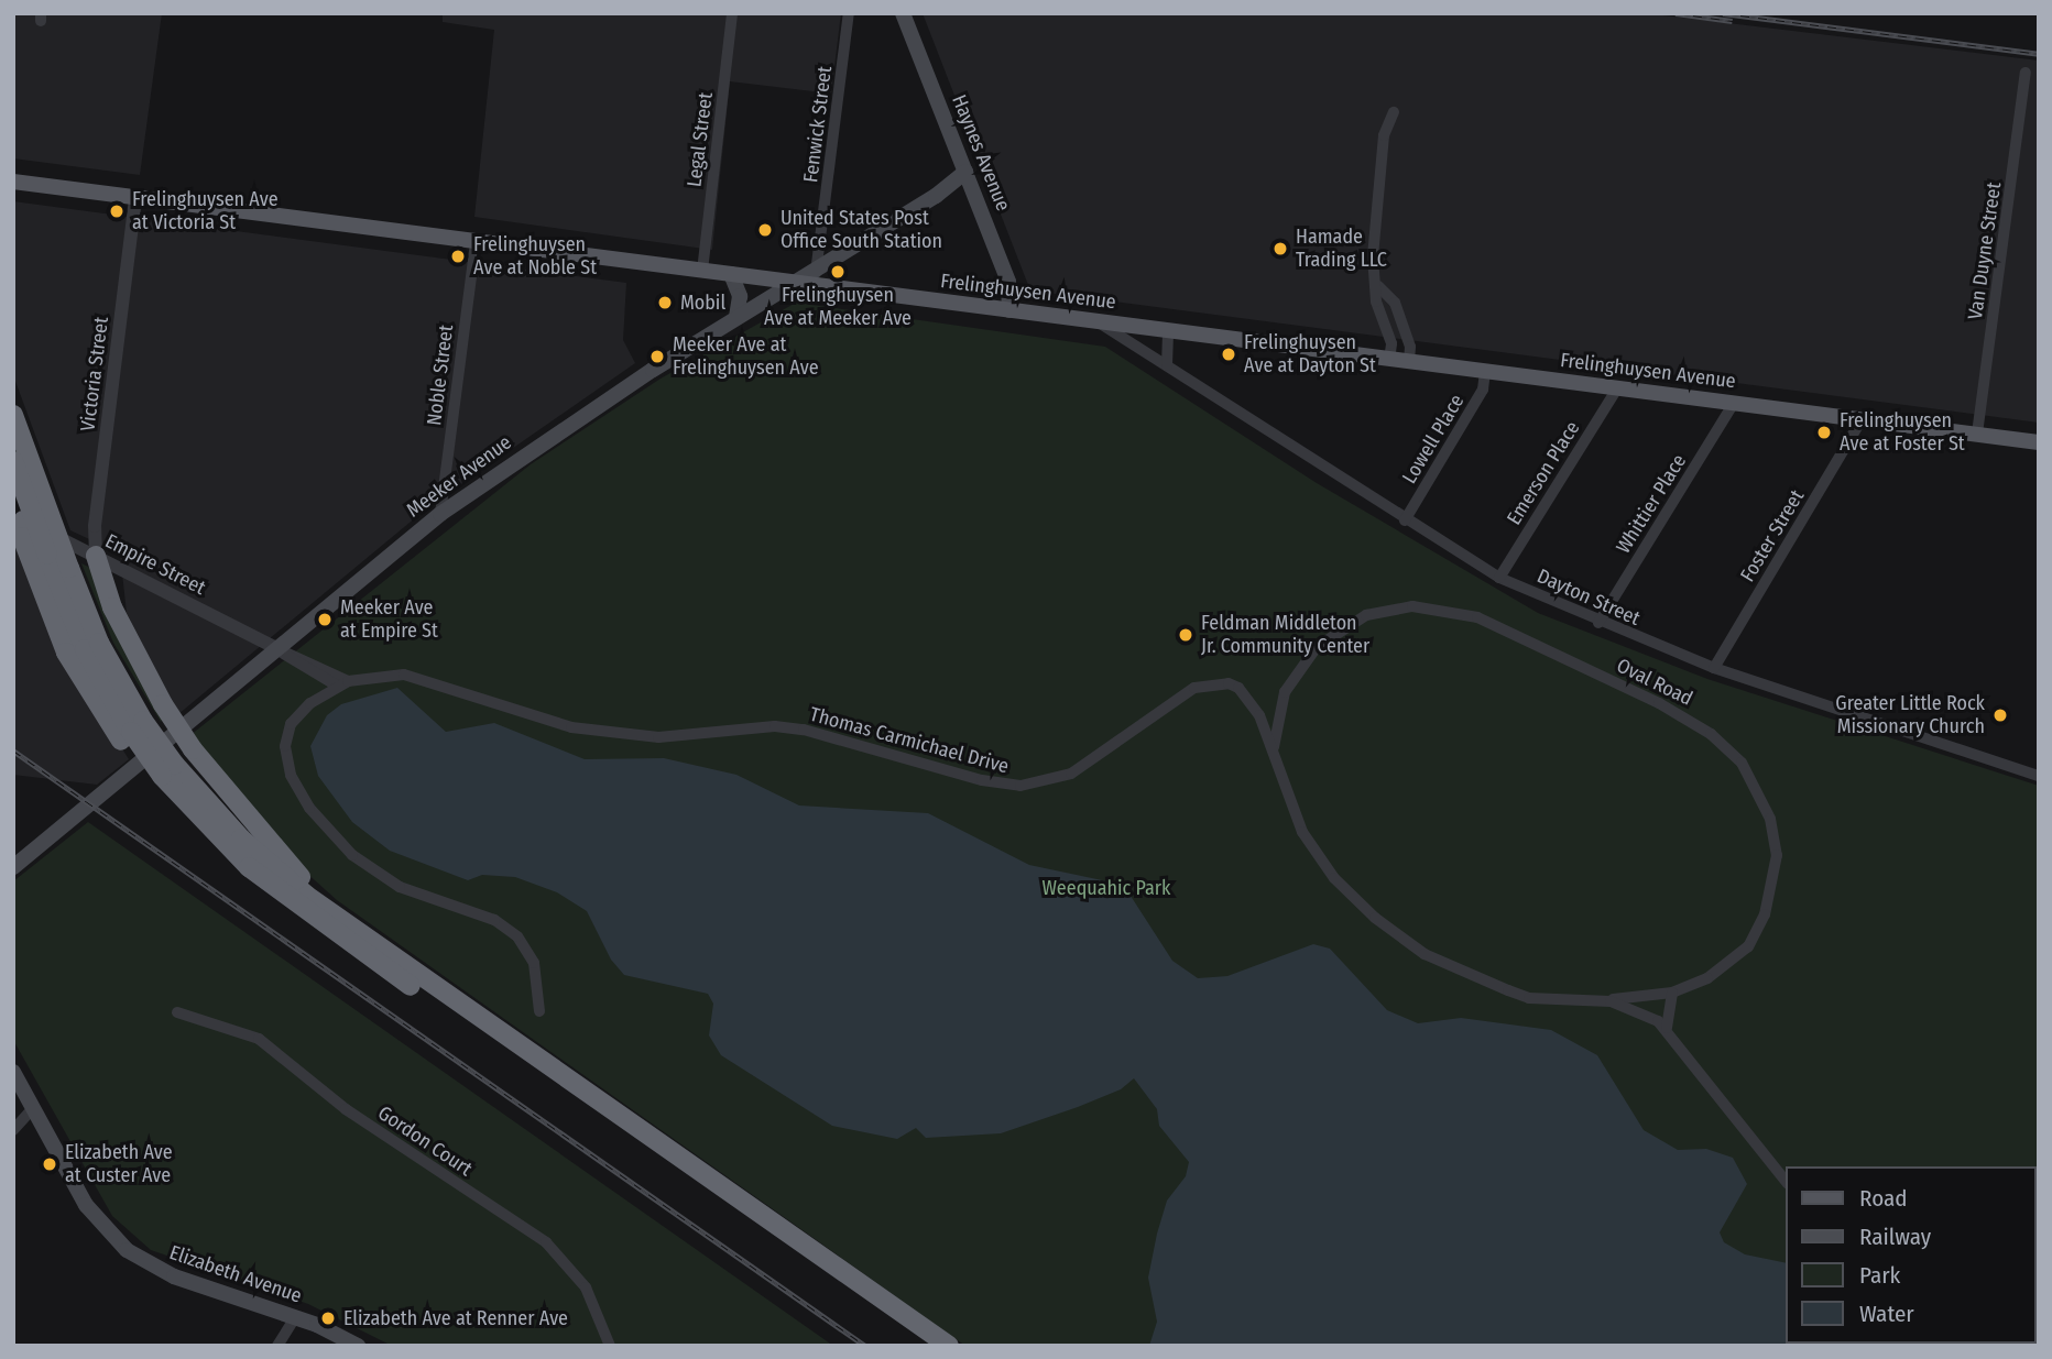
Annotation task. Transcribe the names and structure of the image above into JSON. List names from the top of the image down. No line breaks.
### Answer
{"streets":{"main road":["Haynes Avenue","Frelinghuysen Avenue","Meeker Avenue","Elizabeth Avenue"],"street":["Fenwick Street","Legal Street","Van Duyne Street","Victoria Street","Noble Street","Lowell Place","Emerson Place","Whittier Place","Foster Street","Empire Street","Dayton Street","Oval Road","Thomas Carmichael Drive","Gordon Court"]},"crossings":[["Fenwick Street","Frelinghuysen Avenue"],["Fenwick Street","Meeker Avenue"],["Legal Street","Frelinghuysen Avenue"],["Haynes Avenue","Frelinghuysen Avenue"],["Haynes Avenue","Meeker Avenue"],["Van Duyne Street","Frelinghuysen Avenue"],["Frelinghuysen Avenue","Victoria Street"],["Frelinghuysen Avenue","Noble Street"],["Frelinghuysen Avenue","Lowell Place"],["Frelinghuysen Avenue","Emerson Place"],["Frelinghuysen Avenue","Meeker Avenue"],["Frelinghuysen Avenue","Whittier Place"],["Frelinghuysen Avenue","Foster Street"],["Frelinghuysen Avenue","Dayton Street"],["Victoria Street","Empire Street"],["Noble Street","Meeker Avenue"],["Lowell Place","Dayton Street"],["Emerson Place","Dayton Street"],["Meeker Avenue","Empire Street"],["Whittier Place","Dayton Street"],["Foster Street","Dayton Street"],["Oval Road","Thomas Carmichael Drive"]],"parks":["Weequahic Park"],"places":["Frelinghuysen Ave at Victoria St","United States Post Office South Station","Hamade Trading LLC","Frelinghuysen Ave at Noble St","Frelinghuysen Ave at Meeker Ave","Mobil","Frelinghuysen Ave at Dayton St","Meeker Ave at Frelinghuysen Ave","Frelinghuysen Ave at Foster St","Meeker Ave at Empire St","Feldman Middleton Jr. Community Center","Greater Little Rock Missionary Church","Elizabeth Ave at Custer Ave","Elizabeth Ave at Renner Ave"],"legend":["Road","Railway","Park","Water"]}
